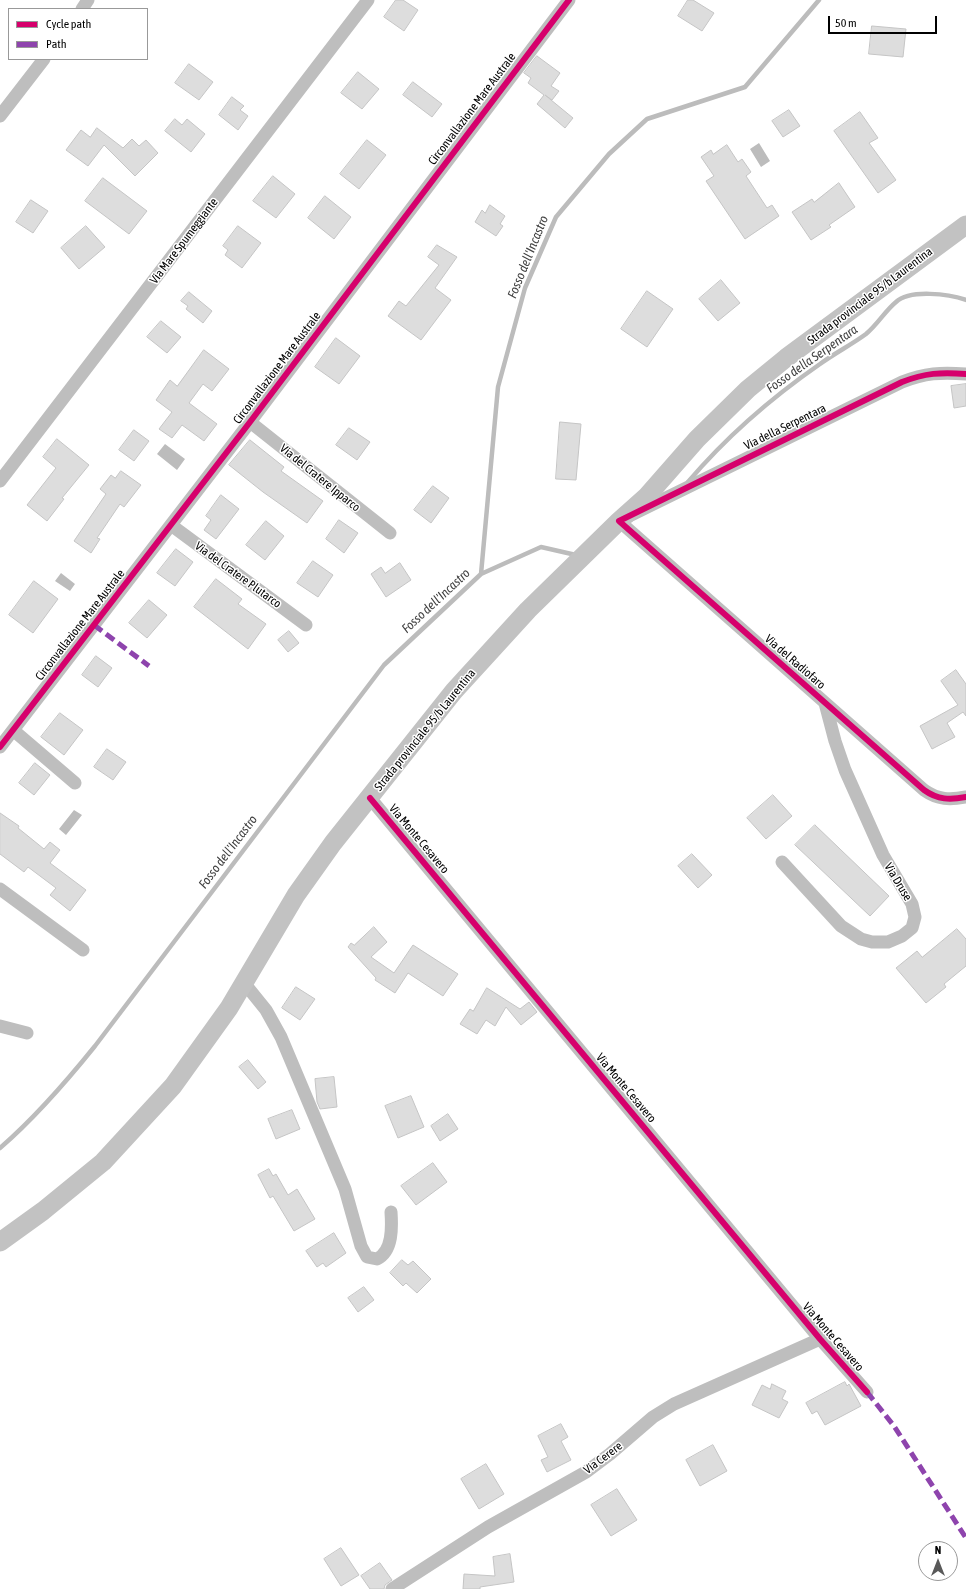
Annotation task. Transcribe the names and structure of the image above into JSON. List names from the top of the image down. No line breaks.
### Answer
{"streets":{"main road":["Strada provinciale 95/b Laurentina"],"street":["Circonvallazione Mare Australe","Via Mare Spumeggiante","Via della Serpentara","Via del Cratere Ipparco","Via del Cratere Plutarco","Via del Radiofaro","Via Monte Cesavero","Via Druse","Via Cerere"]},"crossings":[["Circonvallazione Mare Australe","Via del Cratere Ipparco"],["Circonvallazione Mare Australe","Via del Cratere Plutarco"],["Strada provinciale 95/b Laurentina","Via della Serpentara"],["Strada provinciale 95/b Laurentina","Via del Radiofaro"],["Strada provinciale 95/b Laurentina","Via Monte Cesavero"],["Via della Serpentara","Via del Radiofaro"],["Via del Radiofaro","Via Druse"],["Via Monte Cesavero","Via Cerere"]],"water":["Fosso dell'Incastro","Fosso della Serpentara"],"legend":["Cycle path","Path"],"scale_bar":"50 m","north":"top"}
